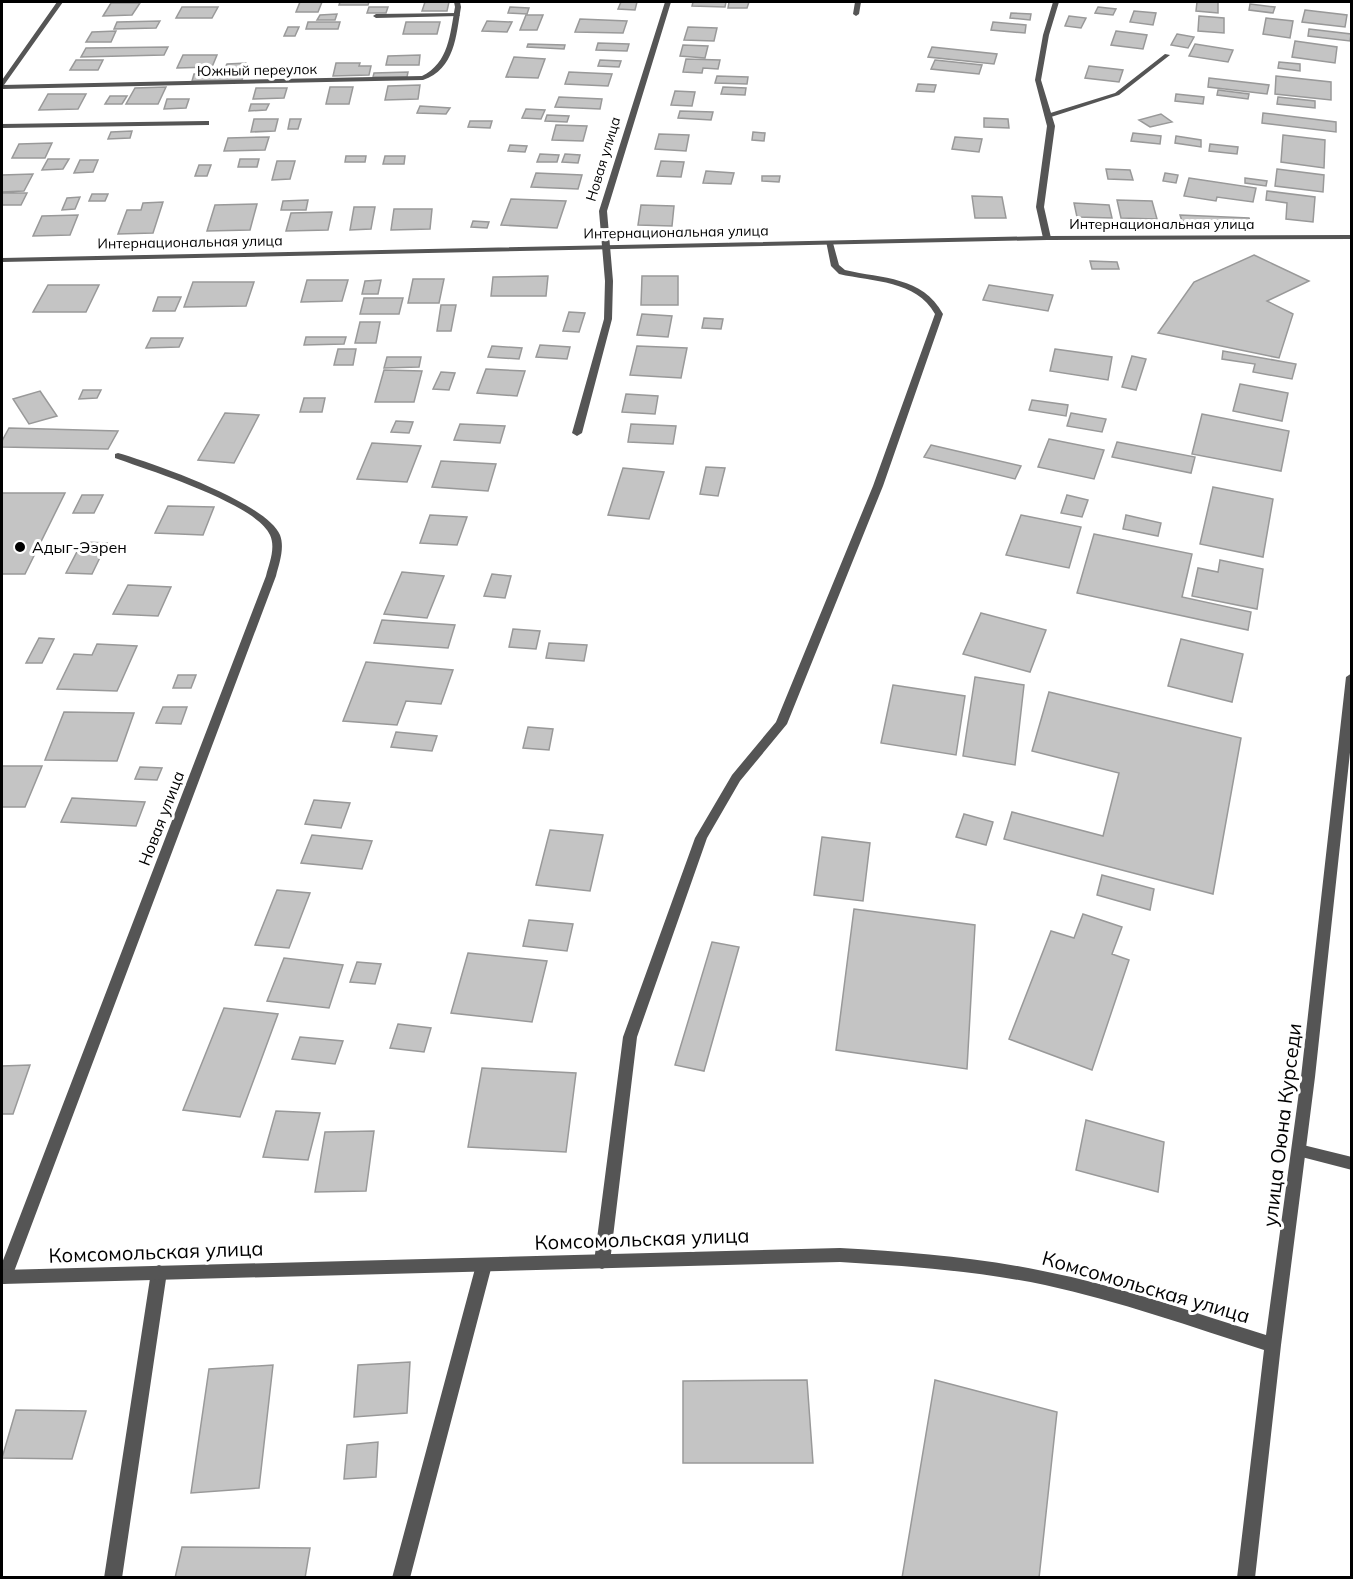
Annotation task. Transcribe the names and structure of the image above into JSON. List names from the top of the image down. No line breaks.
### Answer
{"streets":{"street":["Южный переулок","Новая улица","Интернациональная улица","улица Оюна Курседи","Комсомольская улица"]},"crossings":[["Новая улица","Интернациональная улица"],["Новая улица","Комсомольская улица"],["улица Оюна Курседи","Комсомольская улица"]],"places":["Адыг-Ээрен"]}
